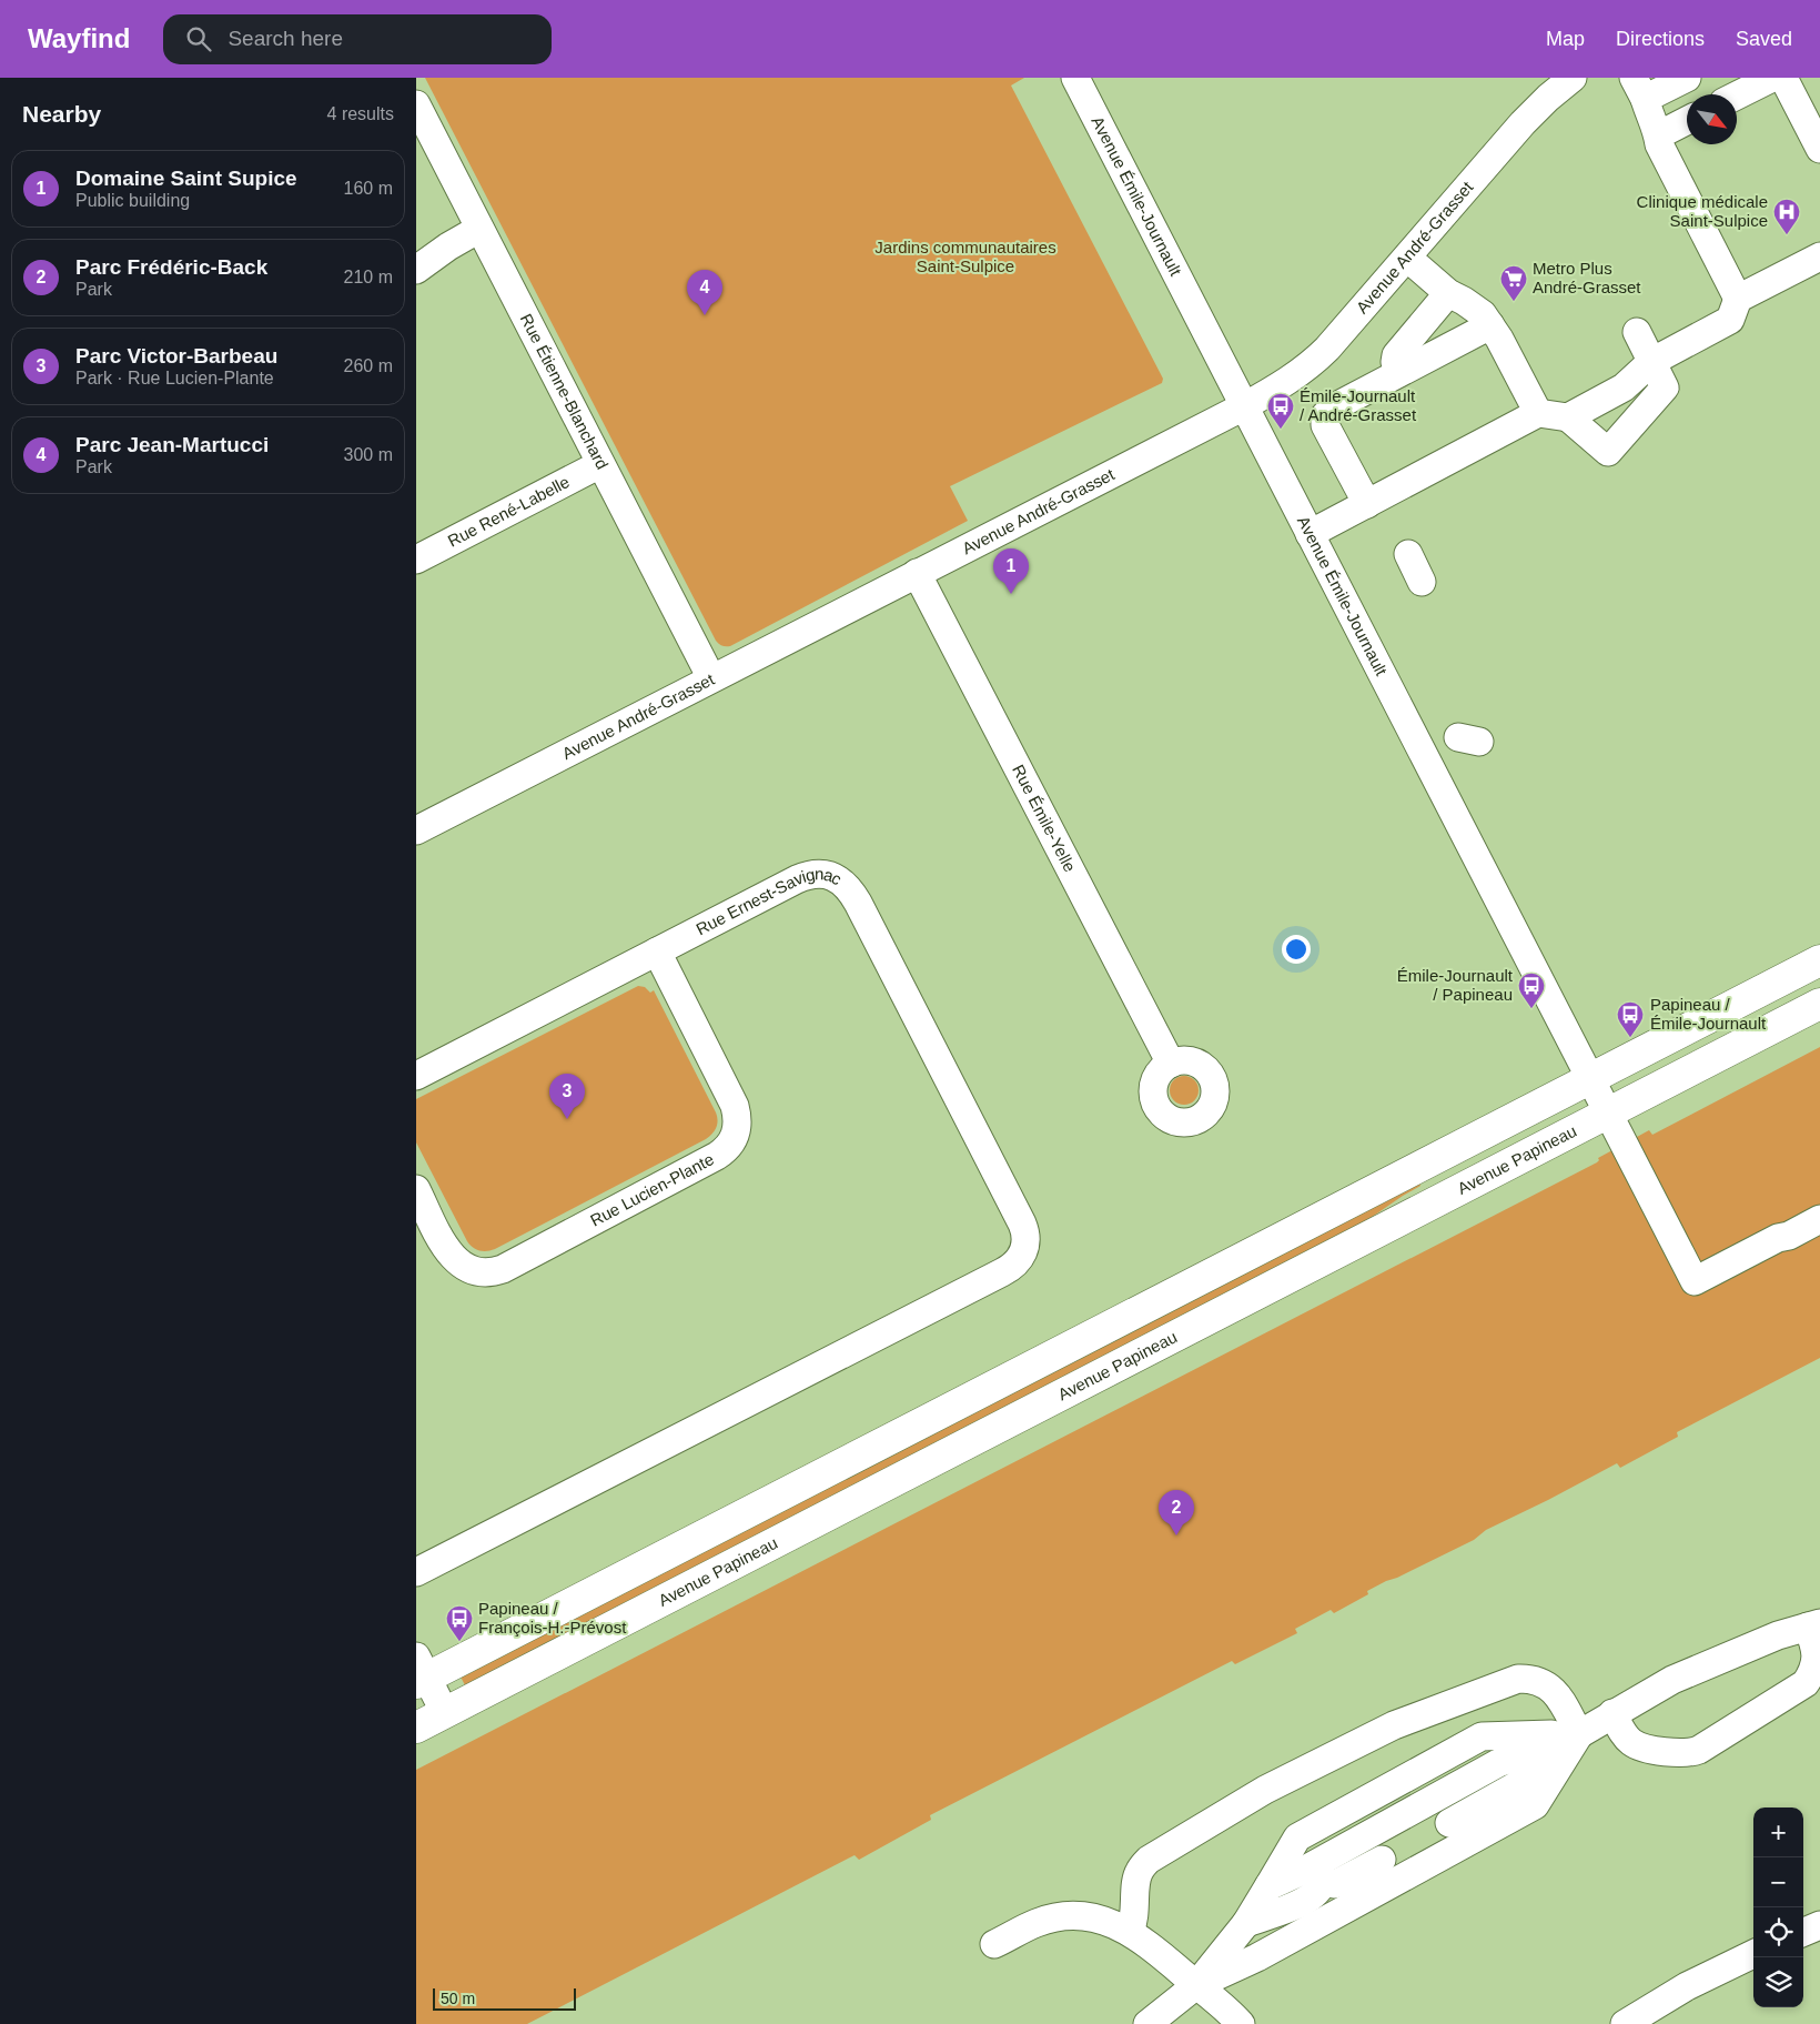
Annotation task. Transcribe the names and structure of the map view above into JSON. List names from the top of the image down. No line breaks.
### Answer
{"streets":{"main road":["Avenue Papineau"],"street":["Avenue Émile-Journault","Avenue André-Grasset","Rue Étienne-Blanchard","Rue René-Labelle","Rue Émile-Yelle","Rue Ernest-Savignac","Rue Lucien-Plante"]},"crossings":[["Avenue Émile-Journault","Avenue André-Grasset"],["Avenue Émile-Journault","Avenue Papineau"],["Avenue André-Grasset","Rue Étienne-Blanchard"],["Avenue André-Grasset","Rue Émile-Yelle"],["Rue Étienne-Blanchard","Rue René-Labelle"],["Rue Ernest-Savignac","Rue Lucien-Plante"]],"parks":["Jardins communautaires Saint-Sulpice"],"places":{"hospital":["Clinique médicale Saint-Sulpice"],"supermarket":["Metro Plus André-Grasset"],"bus stop":["Émile-Journault / André-Grasset","Émile-Journault / Papineau","Papineau / Émile-Journault","Papineau / François-H.-Prévost"]},"scale_bar":"50 m","north":"bottom right","page":{"header":"Wayfind","search":"Search here","nav":["Map","Directions","Saved"],"heading":["Nearby","4 results"],"list":[{"mark":"1","name":"Domaine Saint Supice","note":"Public building","value":"160 m"},{"mark":"2","name":"Parc Frédéric-Back","note":"Park","value":"210 m"},{"mark":"3","name":"Parc Victor-Barbeau","note":"Park · Rue Lucien-Plante","value":"260 m"},{"mark":"4","name":"Parc Jean-Martucci","note":"Park","value":"300 m"}],"pins":["4","1","3","2"],"map_buttons":["+","−"],"scale":"50 m"}}
